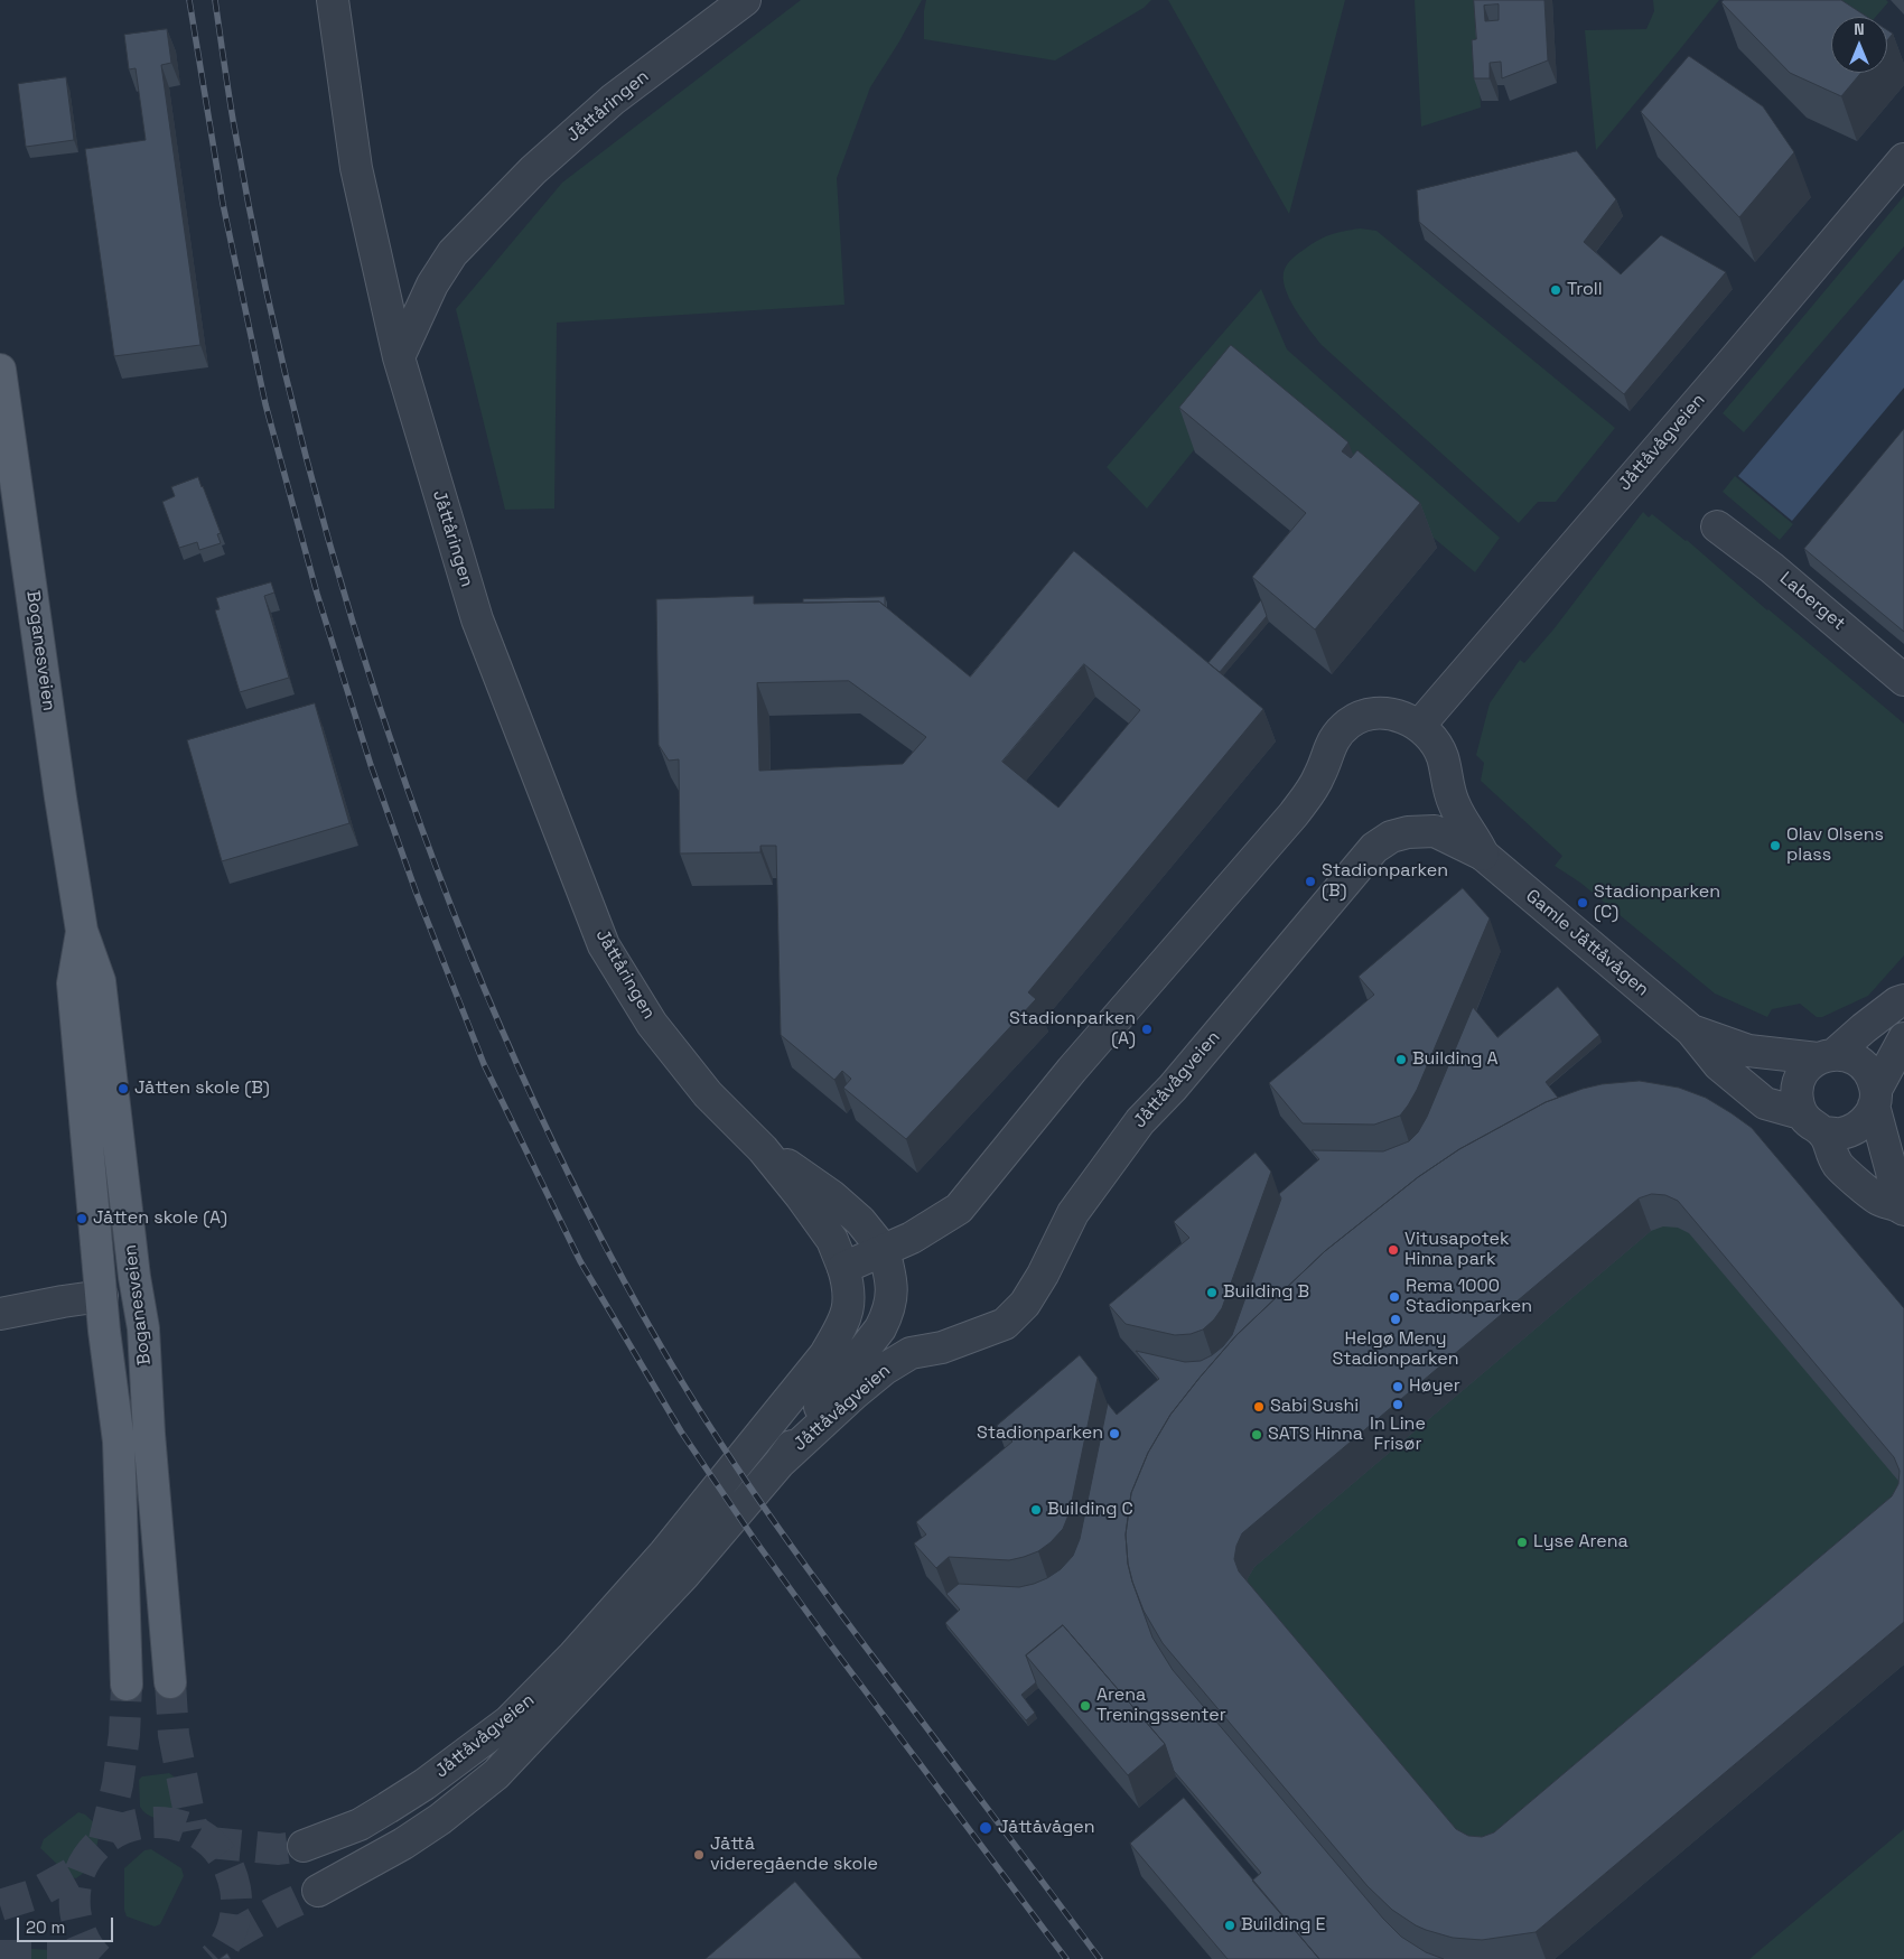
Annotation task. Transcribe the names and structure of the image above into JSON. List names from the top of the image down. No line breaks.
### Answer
{"streets":{"main road":["Boganesveien"],"street":["Jåttåringen","Jåttåvågveien","Laberget","Gamle Jåttåvågen"]},"crossings":[["Jåttåringen","Jåttåvågveien"],["Jåttåvågveien","Gamle Jåttåvågen"]],"places":["Troll","Olav Olsens plass","Stadionparken (B)","Stadionparken (C)","Stadionparken (A)","Building A","Jåtten skole (B)","Jåtten skole (A)","Vitusapotek Hinna park","Building B","Rema 1000 Stadionparken","Helgø Meny Stadionparken","Høyer","In Line Frisør","Sabi Sushi","Stadionparken","SATS Hinna","Building C","Lyse Arena","Arena Treningssenter","Jåttåvågen","Jåttå videregående skole","Building E"],"scale_bar":"20 m","north":"top"}
